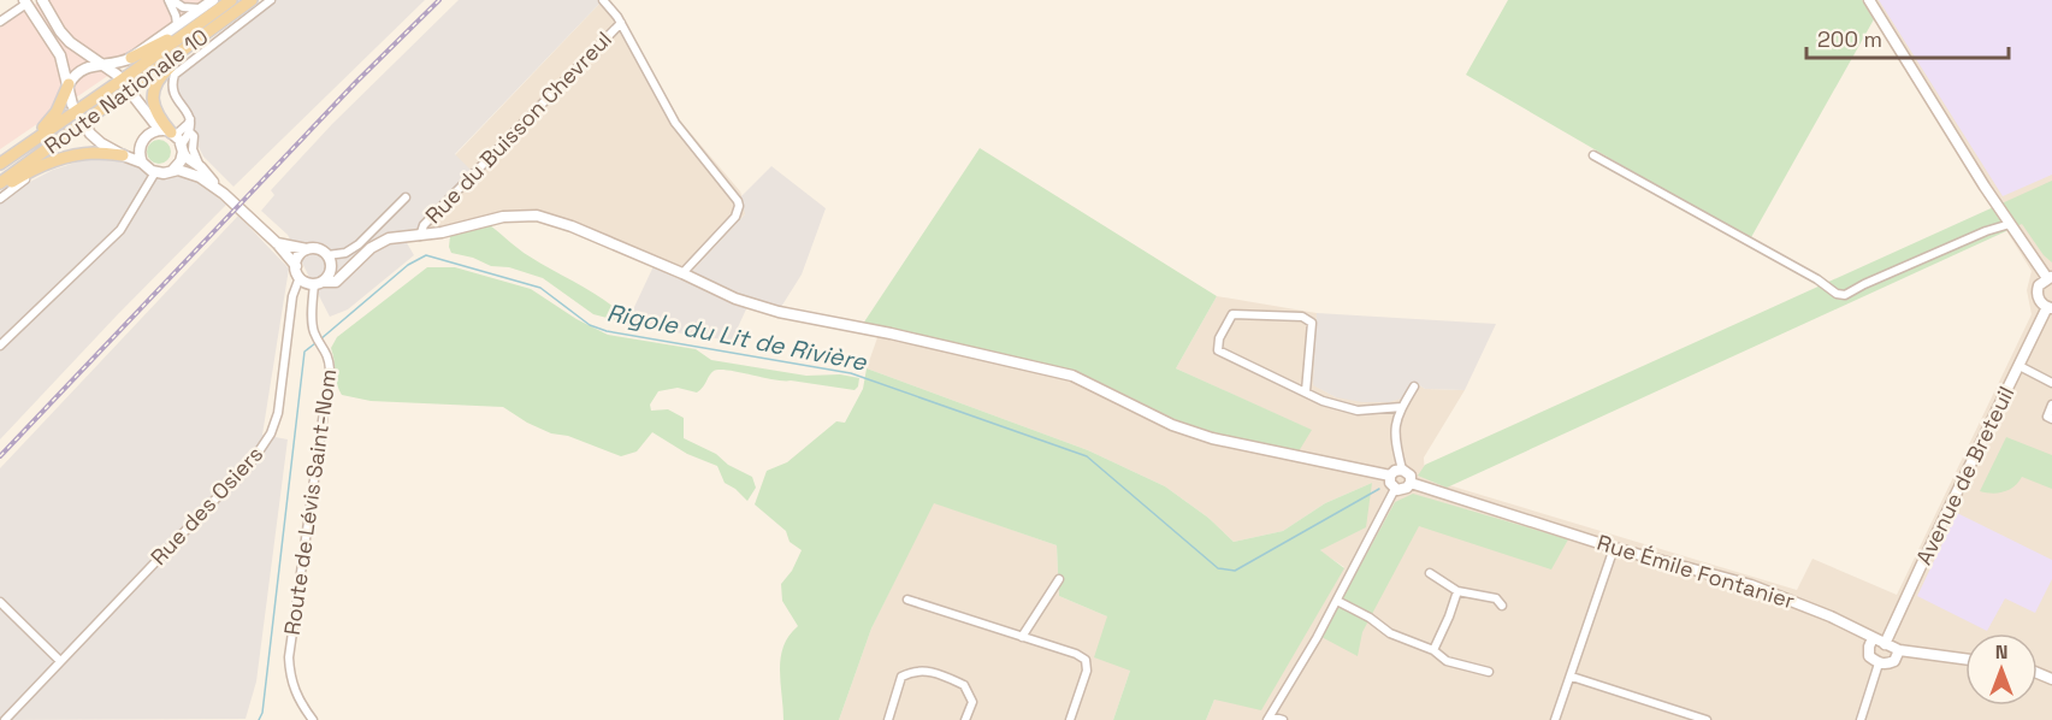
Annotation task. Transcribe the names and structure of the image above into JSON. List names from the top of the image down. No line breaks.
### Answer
{"streets":{"main road":["Route Nationale 10"],"street":["Rue du Buisson Chevreul","Avenue de Breteuil","Route de Lévis Saint-Nom","Rue des Osiers","Rue Émile Fontanier"]},"crossings":[["Avenue de Breteuil","Rue Émile Fontanier"],["Route de Lévis Saint-Nom","Rue des Osiers"]],"water":["Rigole du Lit de Rivière"],"scale_bar":"200 m","north":"top"}
